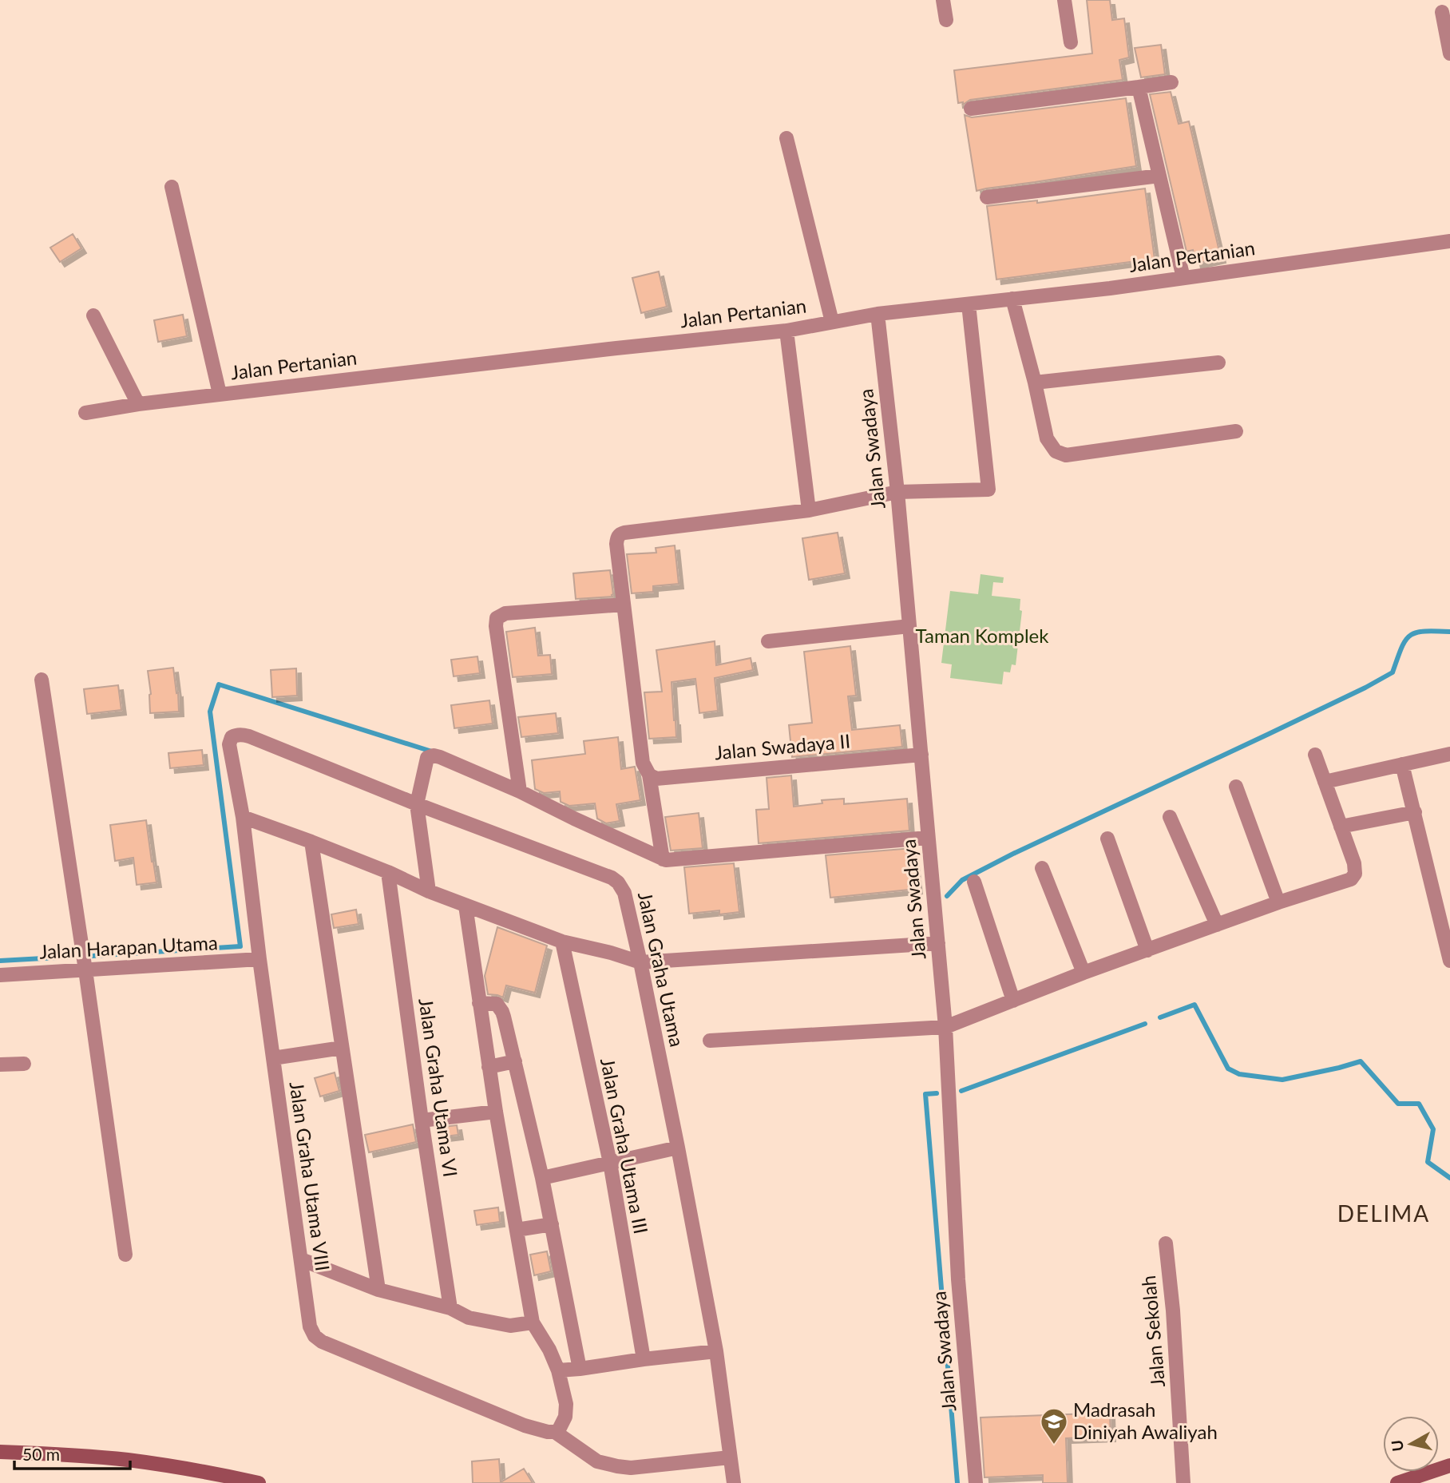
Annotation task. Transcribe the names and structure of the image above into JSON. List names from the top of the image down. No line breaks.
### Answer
{"streets":{"street":["Jalan Pertanian","Jalan Swadaya","Jalan Swadaya II","Jalan Harapan Utama","Jalan Graha Utama","Jalan Graha Utama VI","Jalan Graha Utama III","Jalan Graha Utama VIII","Jalan Sekolah"]},"crossings":[["Jalan Pertanian","Jalan Swadaya"],["Jalan Swadaya","Jalan Swadaya II"],["Jalan Harapan Utama","Jalan Graha Utama VIII"],["Jalan Graha Utama","Jalan Graha Utama VIII"]],"districts":["DELIMA"],"parks":["Taman Komplek"],"places":{"school or university":["Madrasah Diniyah Awaliyah"]},"scale_bar":"50 m","north":"left"}
